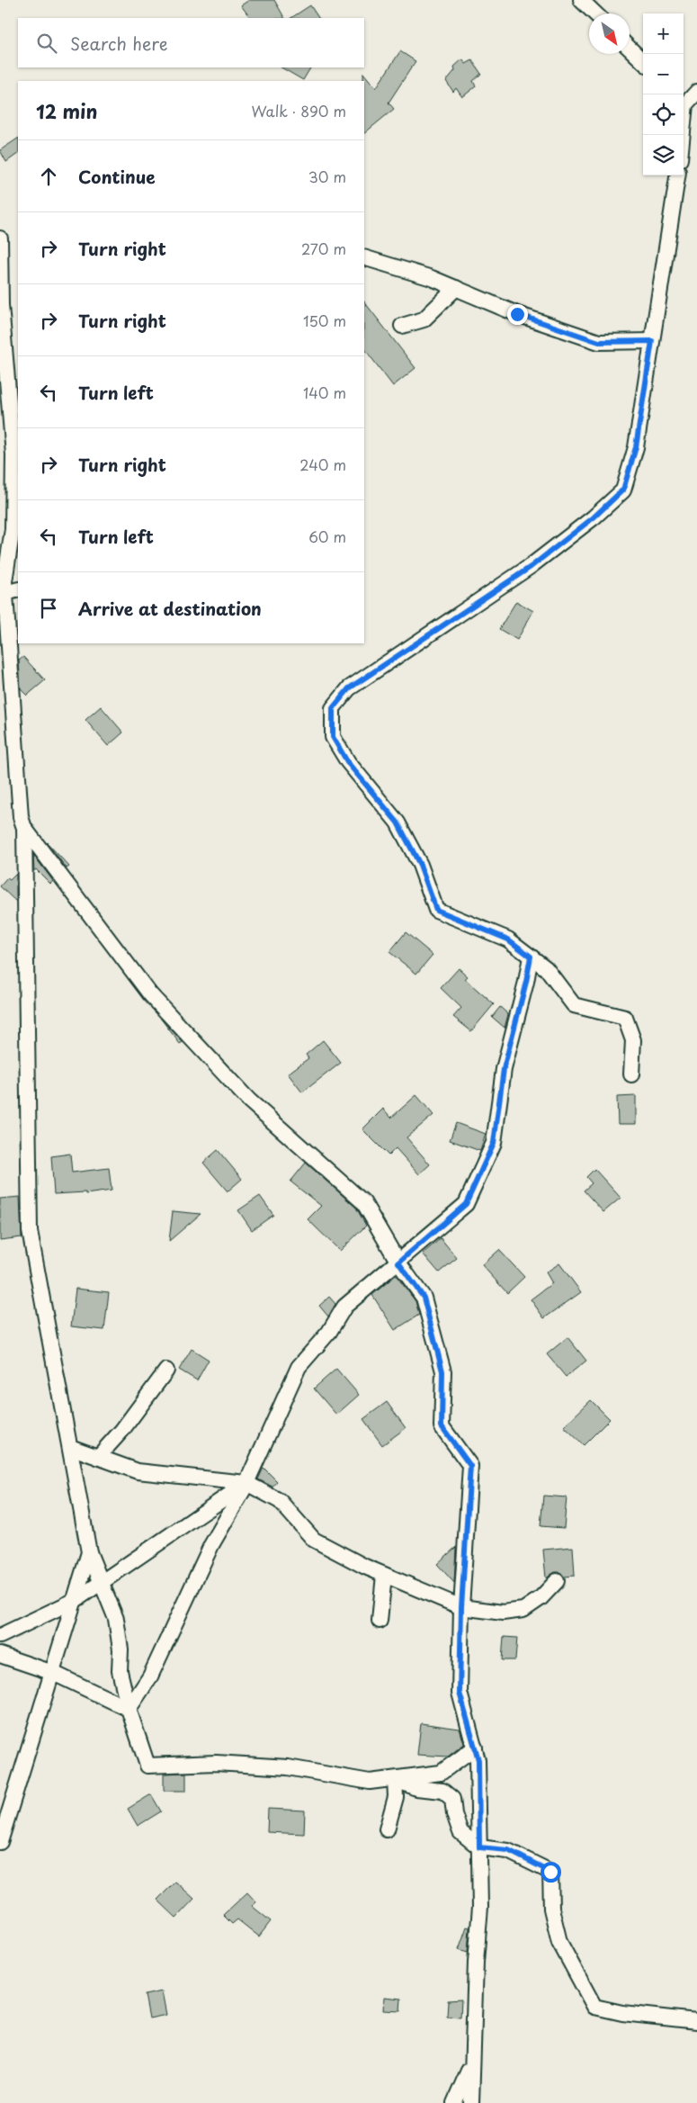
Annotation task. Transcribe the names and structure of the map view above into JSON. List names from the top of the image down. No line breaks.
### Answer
{"north":"bottom right","page":{"map_buttons":["+","−"],"search":"Search here","heading":["12 min","Walk · 890 m"],"list":[["Continue","30 m"],["Turn right","270 m"],["Turn right","150 m"],["Turn left","140 m"],["Turn right","240 m"],["Turn left","60 m"],"Arrive at destination"]}}
